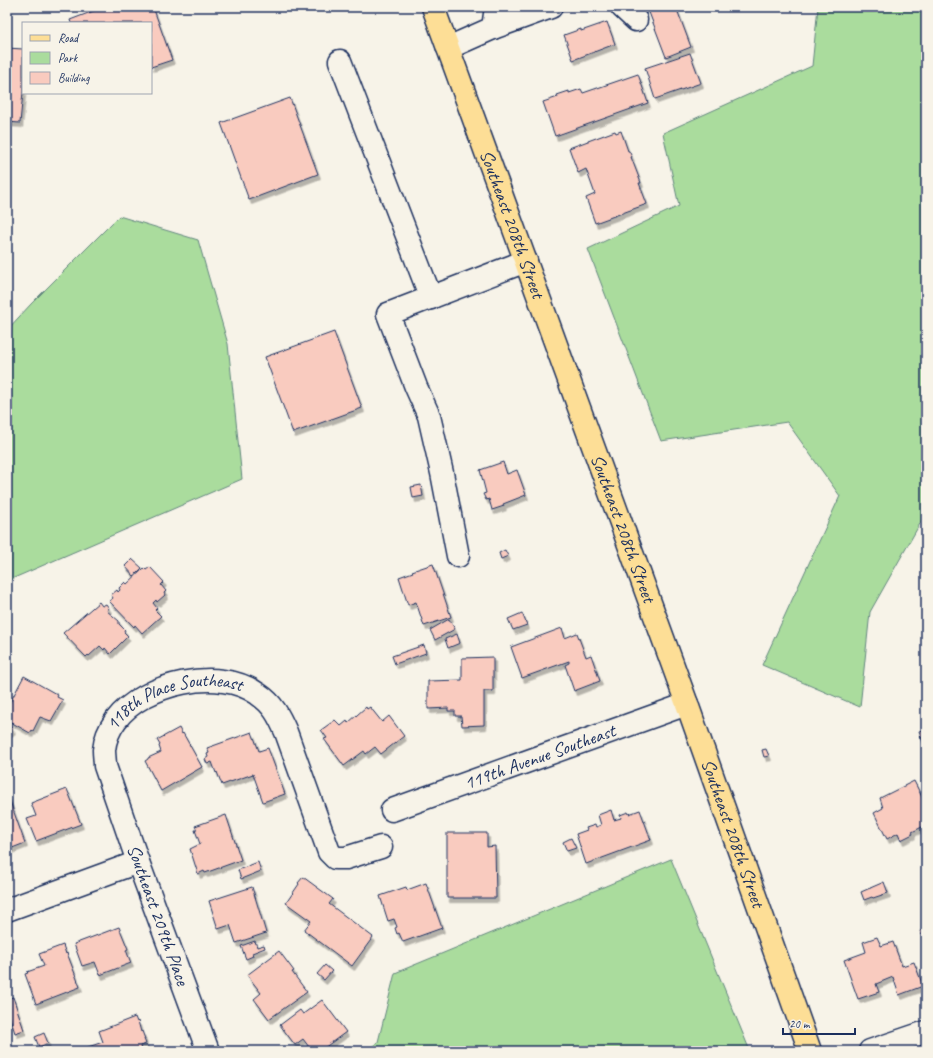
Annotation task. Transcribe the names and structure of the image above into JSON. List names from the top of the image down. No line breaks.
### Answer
{"streets":{"main road":["Southeast 208th Street"],"street":["118th Place Southeast","119th Avenue Southeast","Southeast 209th Place"]},"crossings":[["Southeast 208th Street","119th Avenue Southeast"],["118th Place Southeast","Southeast 209th Place"]],"legend":["Road","Park","Building"],"scale_bar":"20 m"}
